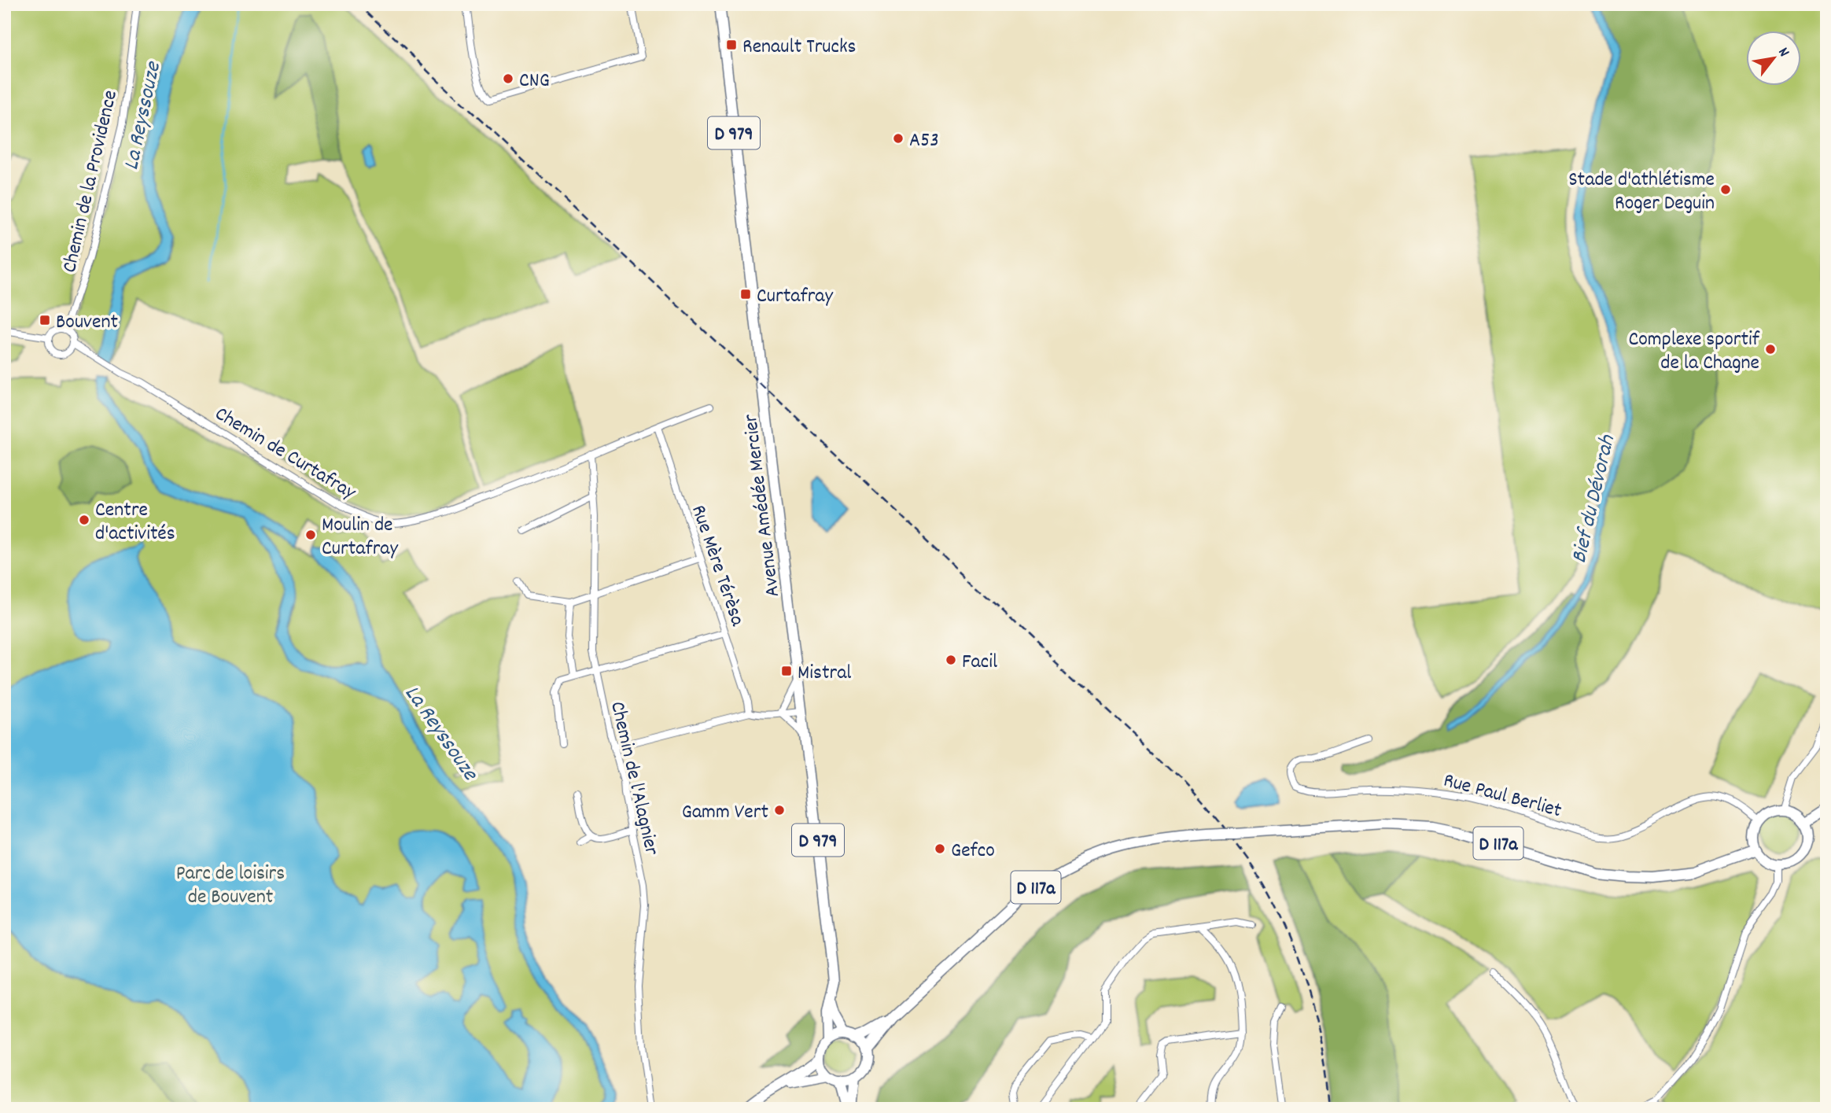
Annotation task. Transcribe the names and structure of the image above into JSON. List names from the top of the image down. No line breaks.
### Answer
{"streets":{"main road":["D 979","Avenue Amédée Mercier","D 117a"],"street":["Chemin de la Providence","Chemin de Curtafray","Rue Mère Térèsa","Chemin de l'Alagnier","Rue Paul Berliet"]},"crossings":[["Chemin de la Providence","Chemin de Curtafray"],["Chemin de Curtafray","Rue Mère Térèsa"],["Chemin de Curtafray","Chemin de l'Alagnier"],["Avenue Amédée Mercier","D 117a"],["Rue Paul Berliet","D 117a"]],"water":["La Reyssouze","Bief du Dévorah"],"parks":["Parc de loisirs de Bouvent"],"places":{"transit":["Renault Trucks","Curtafray","Bouvent","Mistral"],"other":["CNG","A53","Stade d'athlétisme Roger Deguin","Complexe sportif de la Chagne","Centre d'activités","Moulin de Curtafray","Facil","Gamm Vert","Gefco"]},"north":"top right"}
